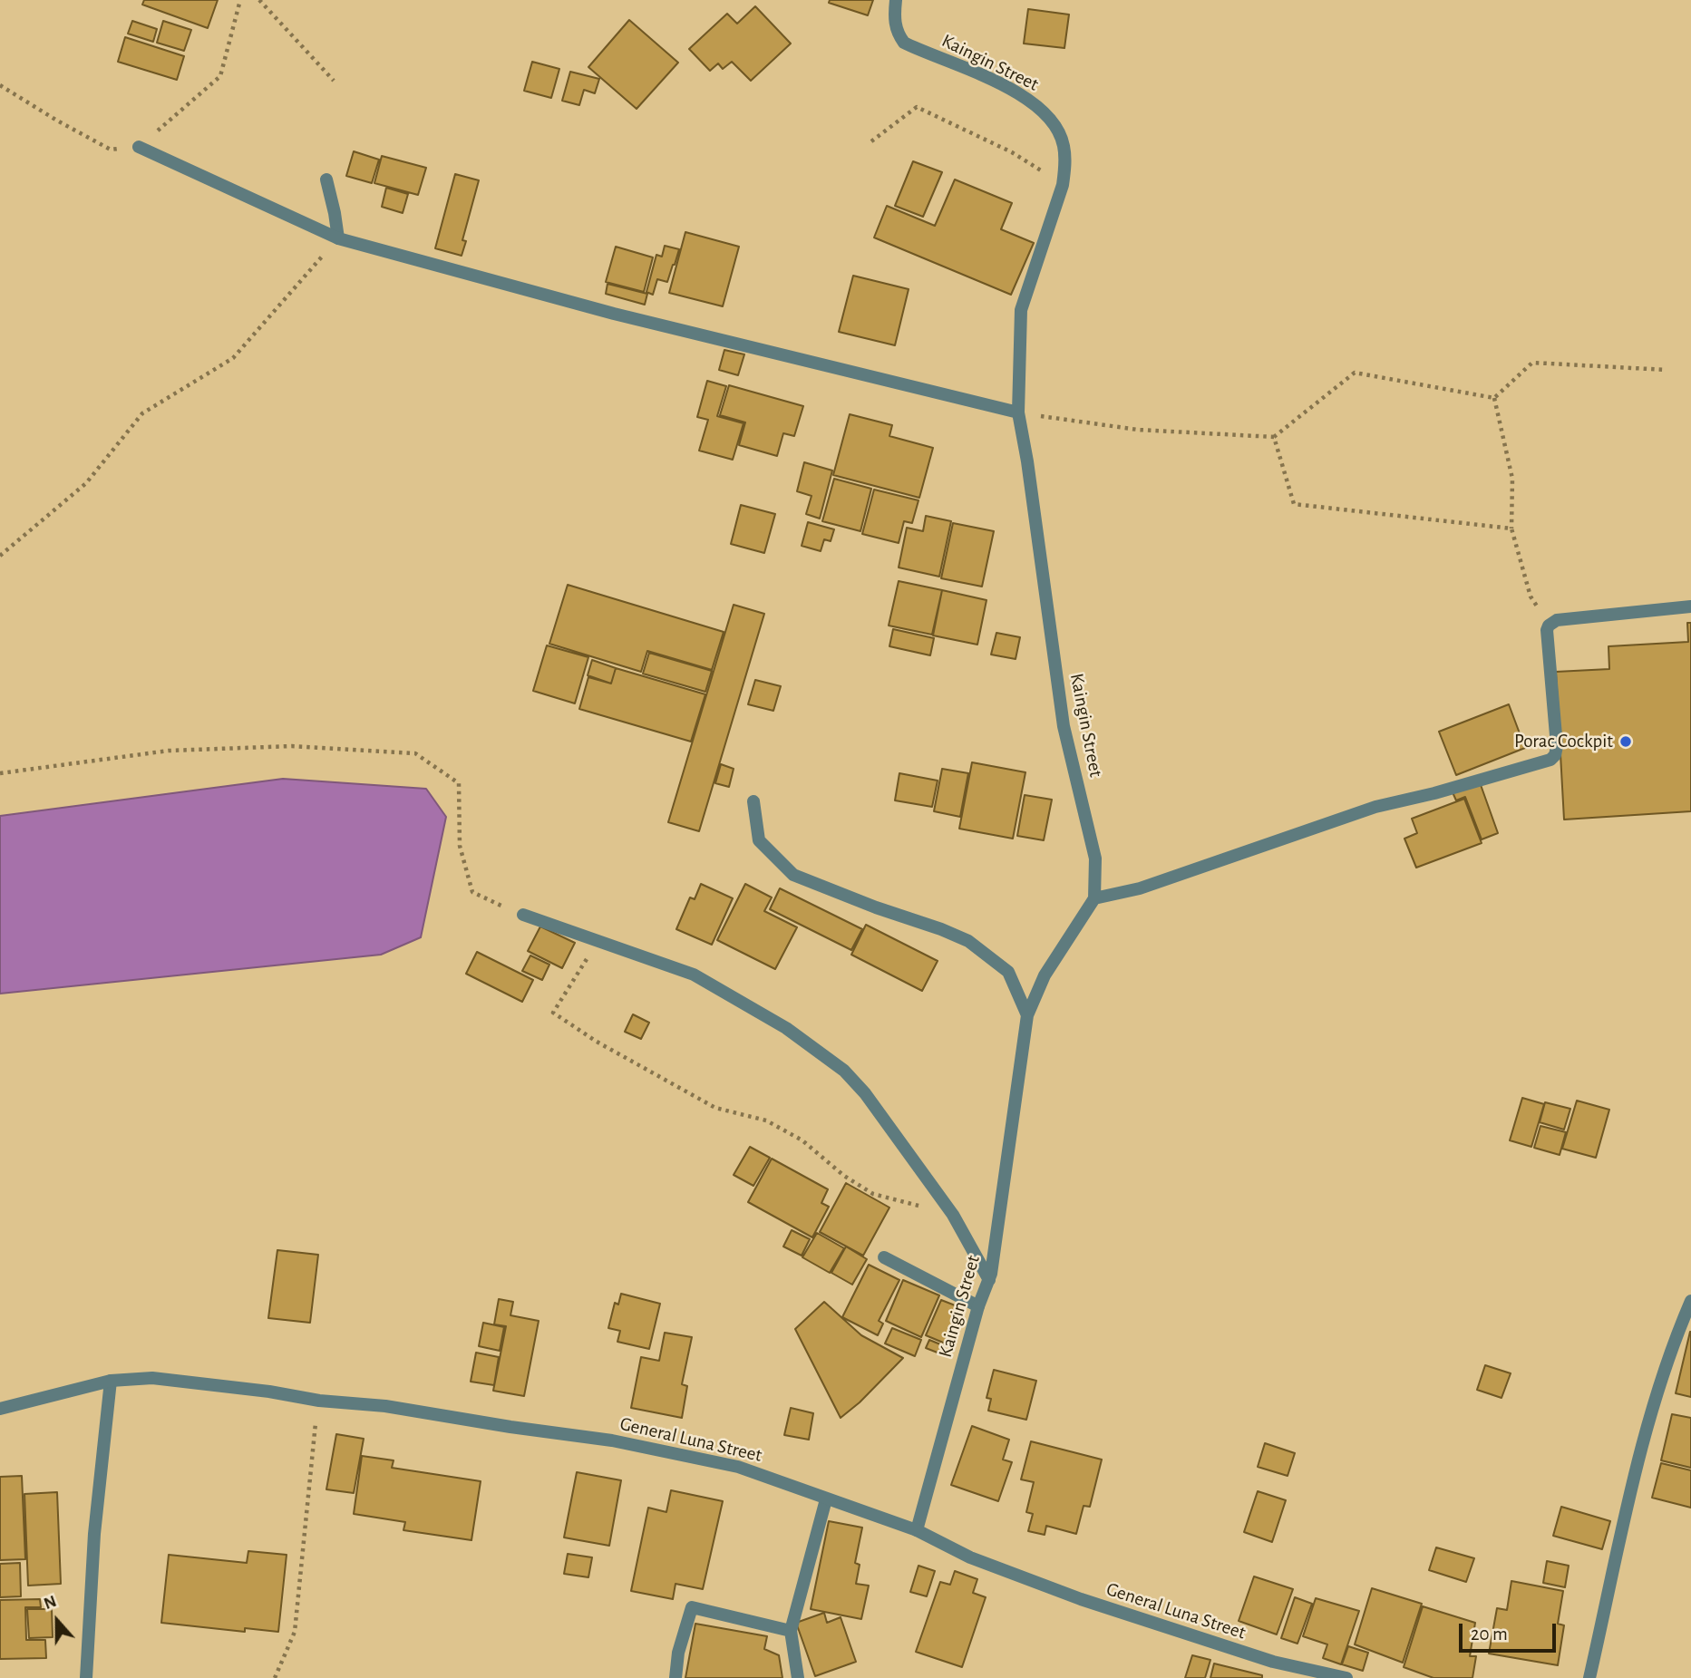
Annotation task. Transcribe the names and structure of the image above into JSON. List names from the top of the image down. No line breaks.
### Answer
{"streets":{"street":["Kaingin Street","General Luna Street"]},"crossings":[["Kaingin Street","General Luna Street"]],"places":["Porac Cockpit"],"scale_bar":"20 m","north":"top"}
